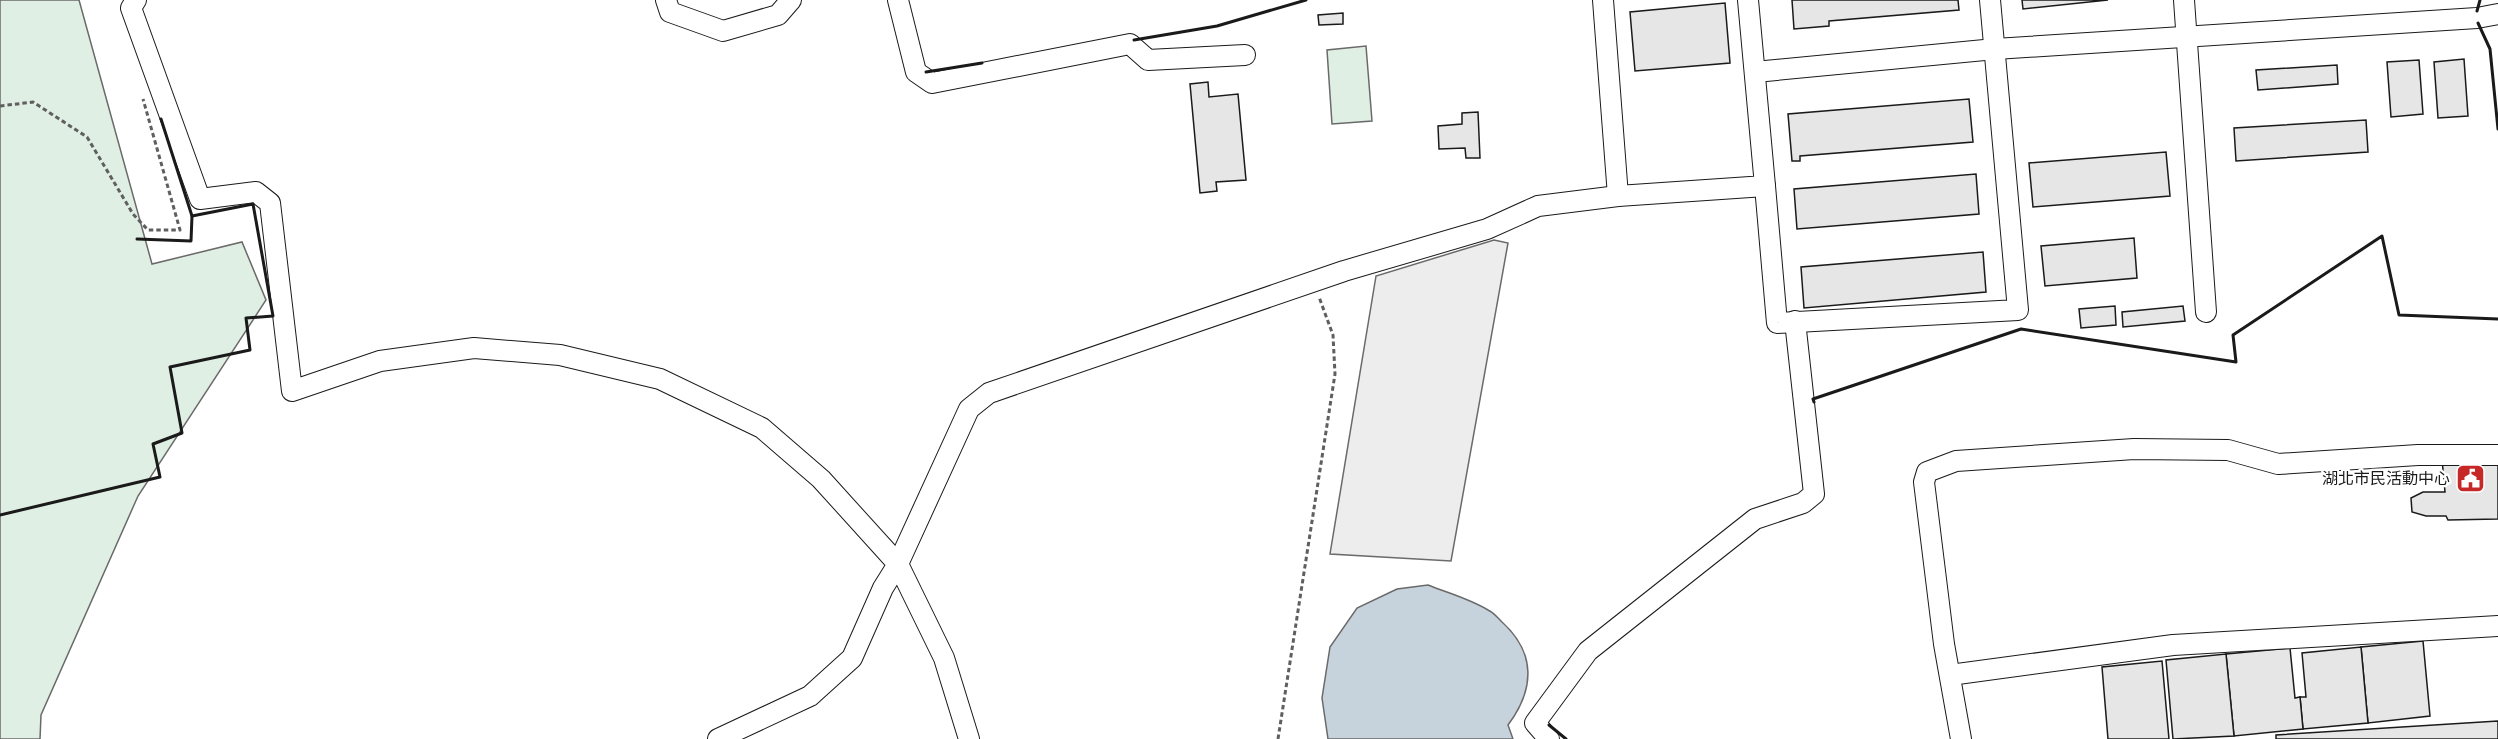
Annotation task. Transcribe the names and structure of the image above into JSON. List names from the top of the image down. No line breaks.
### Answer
{"places":{"public building":["湖北市民活動中心"]}}
